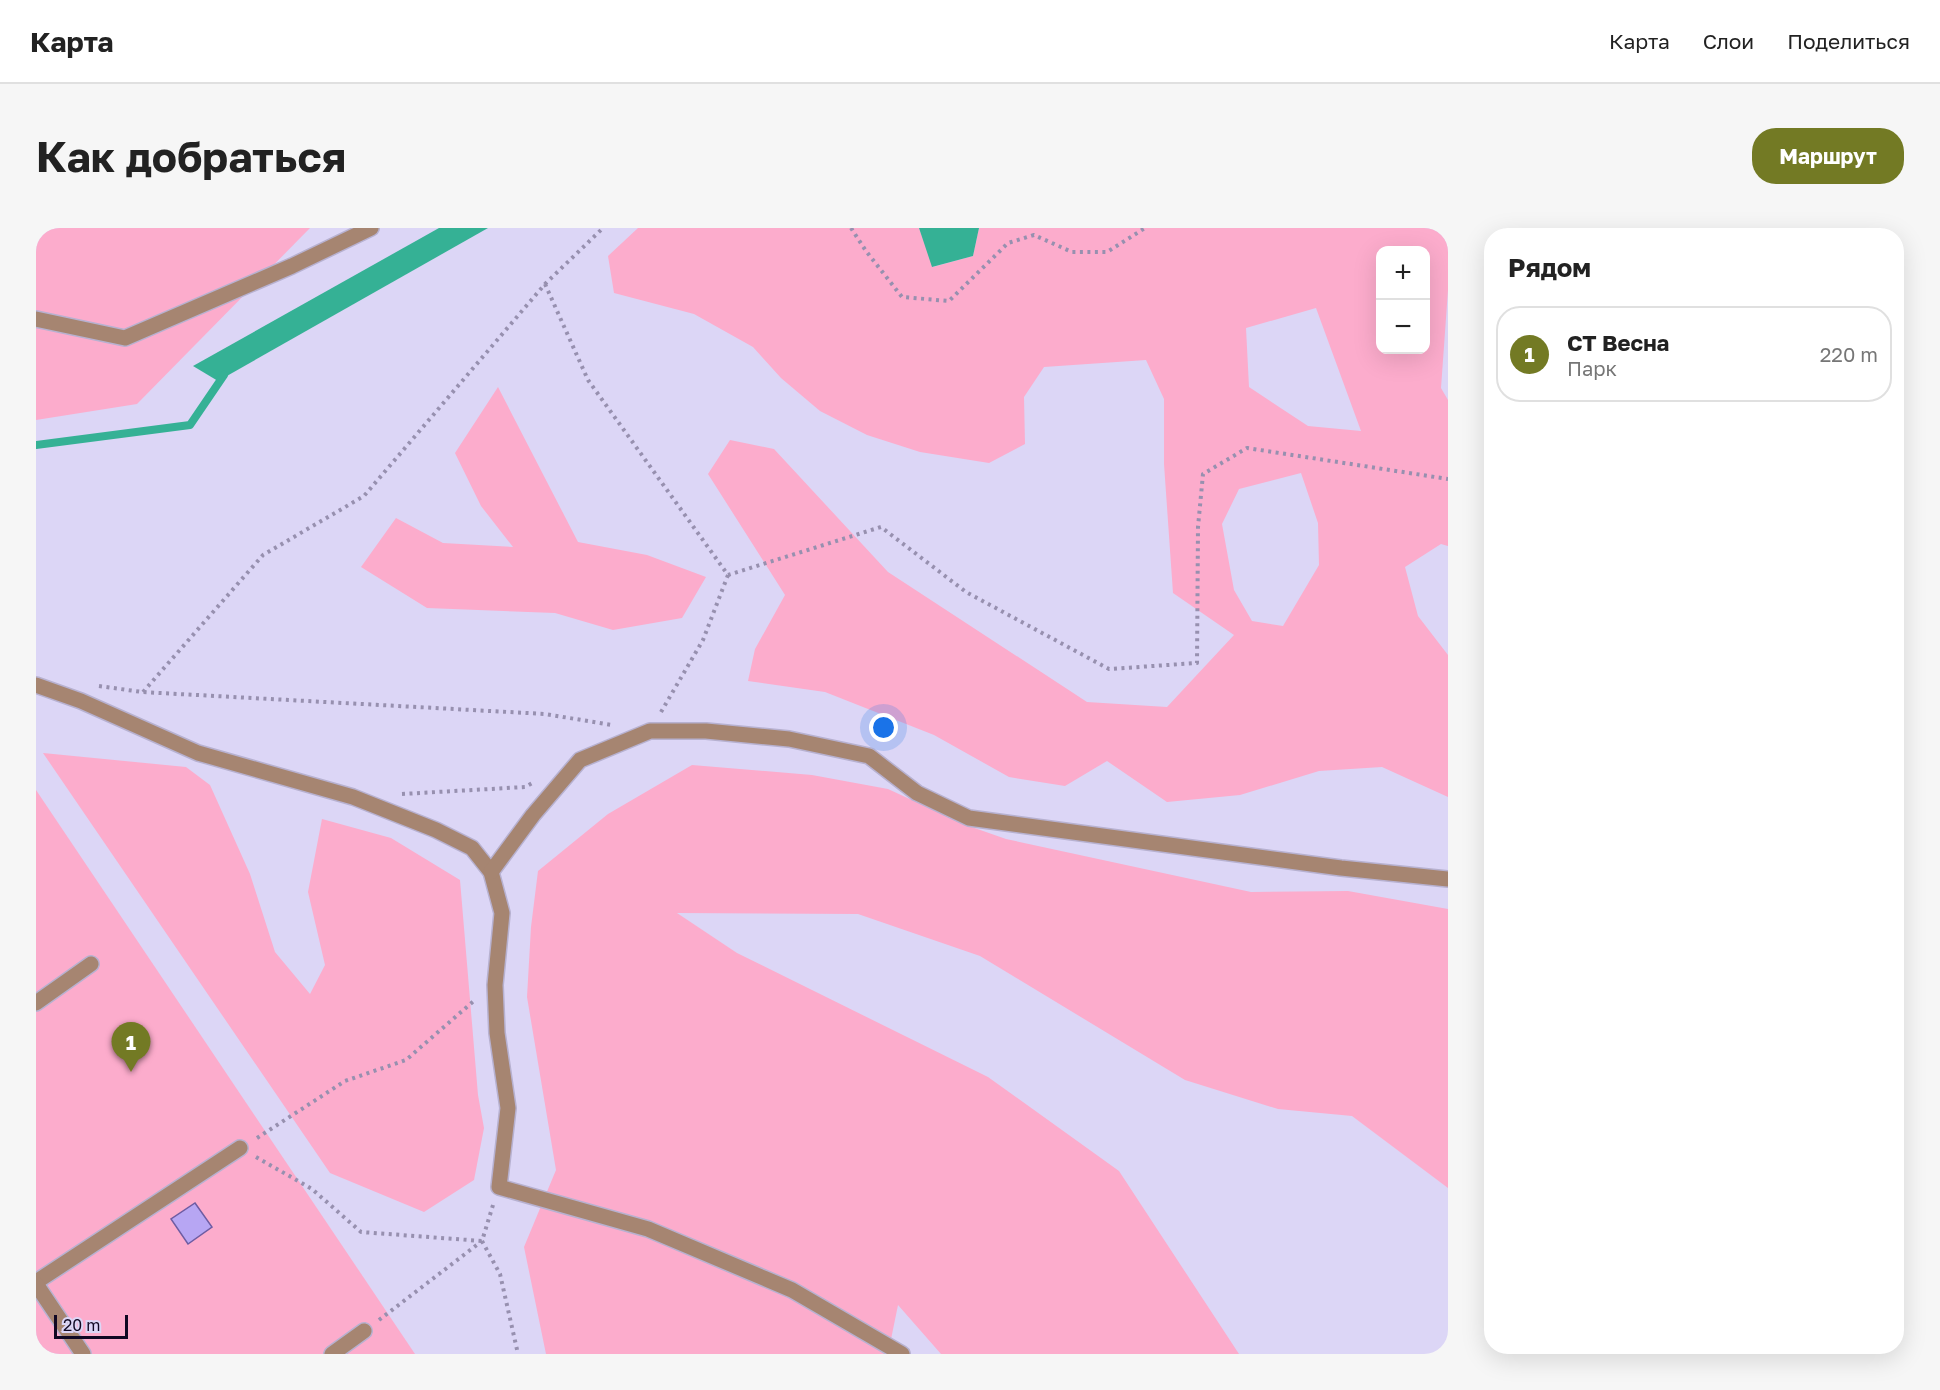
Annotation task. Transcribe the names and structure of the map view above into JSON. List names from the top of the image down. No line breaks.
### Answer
{"scale_bar":"20 m","page":{"header":"Карта","nav":["Карта","Слои","Поделиться"],"buttons":"Маршрут","title":"Как добраться","heading":"Рядом","map_buttons":["+","−"],"list":[{"mark":"1","name":"СТ Весна","note":"Парк","value":"220 m"}],"pins":"1","scale":"20 m"}}
